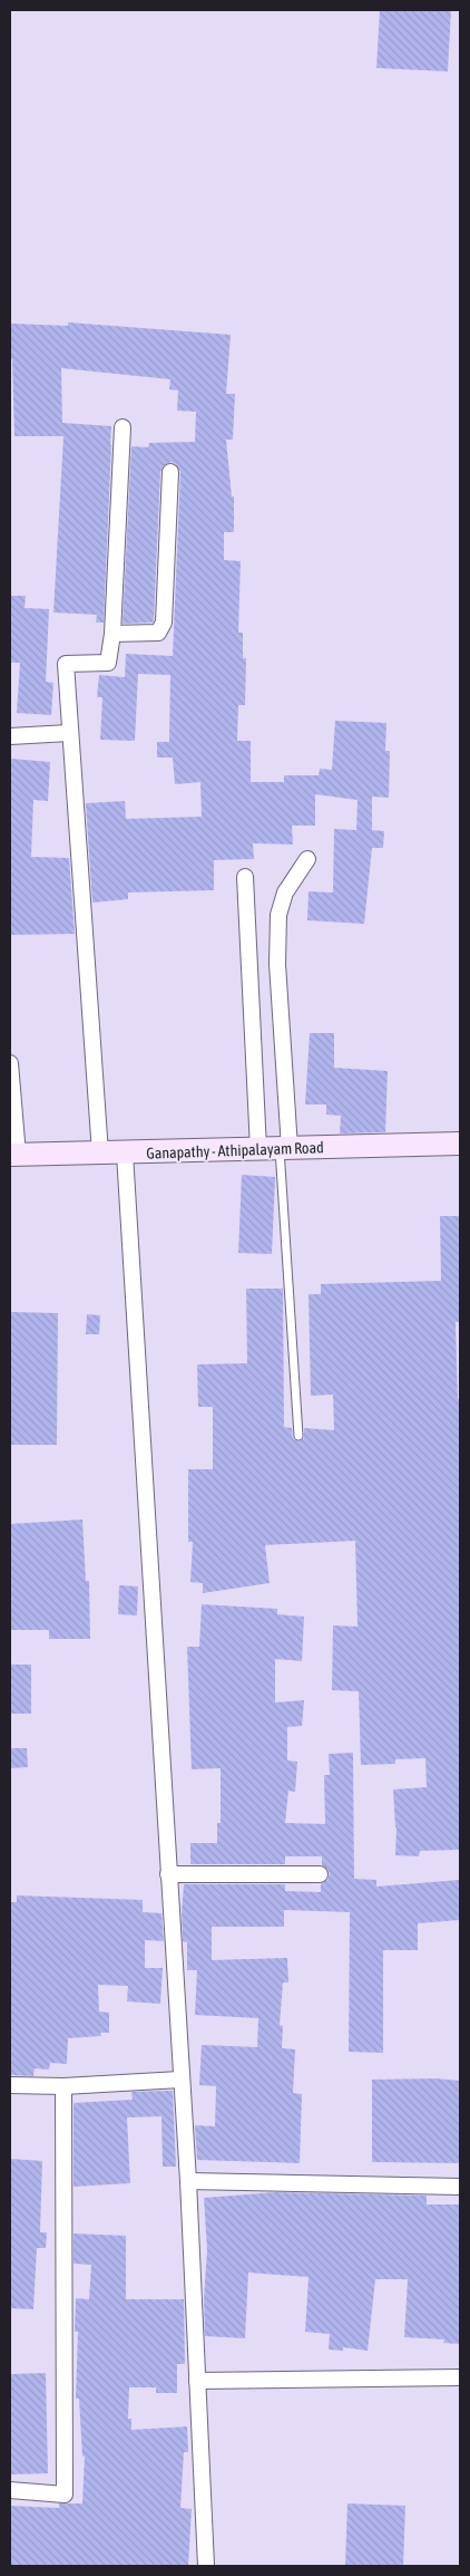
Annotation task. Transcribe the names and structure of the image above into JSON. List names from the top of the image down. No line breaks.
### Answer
{"streets":{"main road":["Ganapathy - Athipalayam Road"]}}
